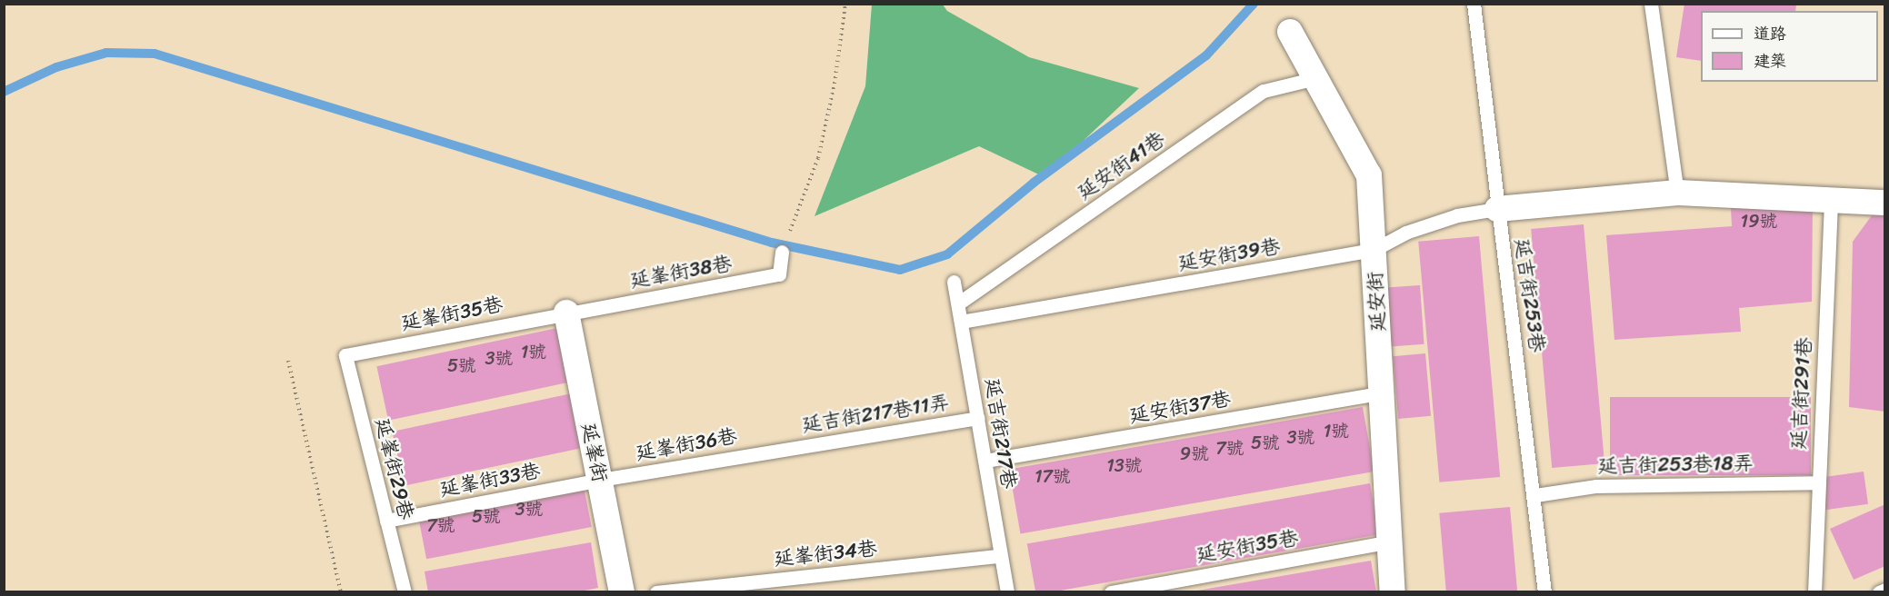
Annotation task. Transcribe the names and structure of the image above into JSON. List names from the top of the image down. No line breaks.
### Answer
{"streets":{"street":["延安街","延峯街"],"lane":["延安街41巷","延安街39巷","延峯街38巷","延吉街253巷","延峯街35巷","延吉街291巷","延安街37巷","延吉街217巷11弄","延吉街217巷","延峯街36巷","延吉街253巷18弄","延峯街29巷","延峯街33巷","延安街35巷","延峯街34巷"]},"crossings":[["延安街41巷","延安街"],["延安街41巷","延吉街217巷"],["延安街39巷","延吉街253巷"],["延安街39巷","延安街"],["延安街39巷","延吉街217巷"],["延峯街38巷","延峯街35巷"],["延峯街38巷","延峯街"],["延吉街253巷","延吉街253巷18弄"],["延安街","延安街37巷"],["延安街","延安街35巷"],["延峯街35巷","延峯街"],["延峯街35巷","延峯街29巷"],["延吉街291巷","延吉街253巷18弄"],["延安街37巷","延吉街217巷"],["延吉街217巷11弄","延吉街217巷"],["延吉街217巷11弄","延峯街36巷"],["延吉街217巷","延峯街34巷"],["延峯街36巷","延峯街"],["延峯街36巷","延峯街33巷"],["延峯街","延峯街33巷"],["延峯街29巷","延峯街33巷"]],"house_numbers":["19號","1號","3號","5號","1號","3號","5號","7號","9號","13號","17號","3號","5號","7號"],"legend":["道路","建築"]}
